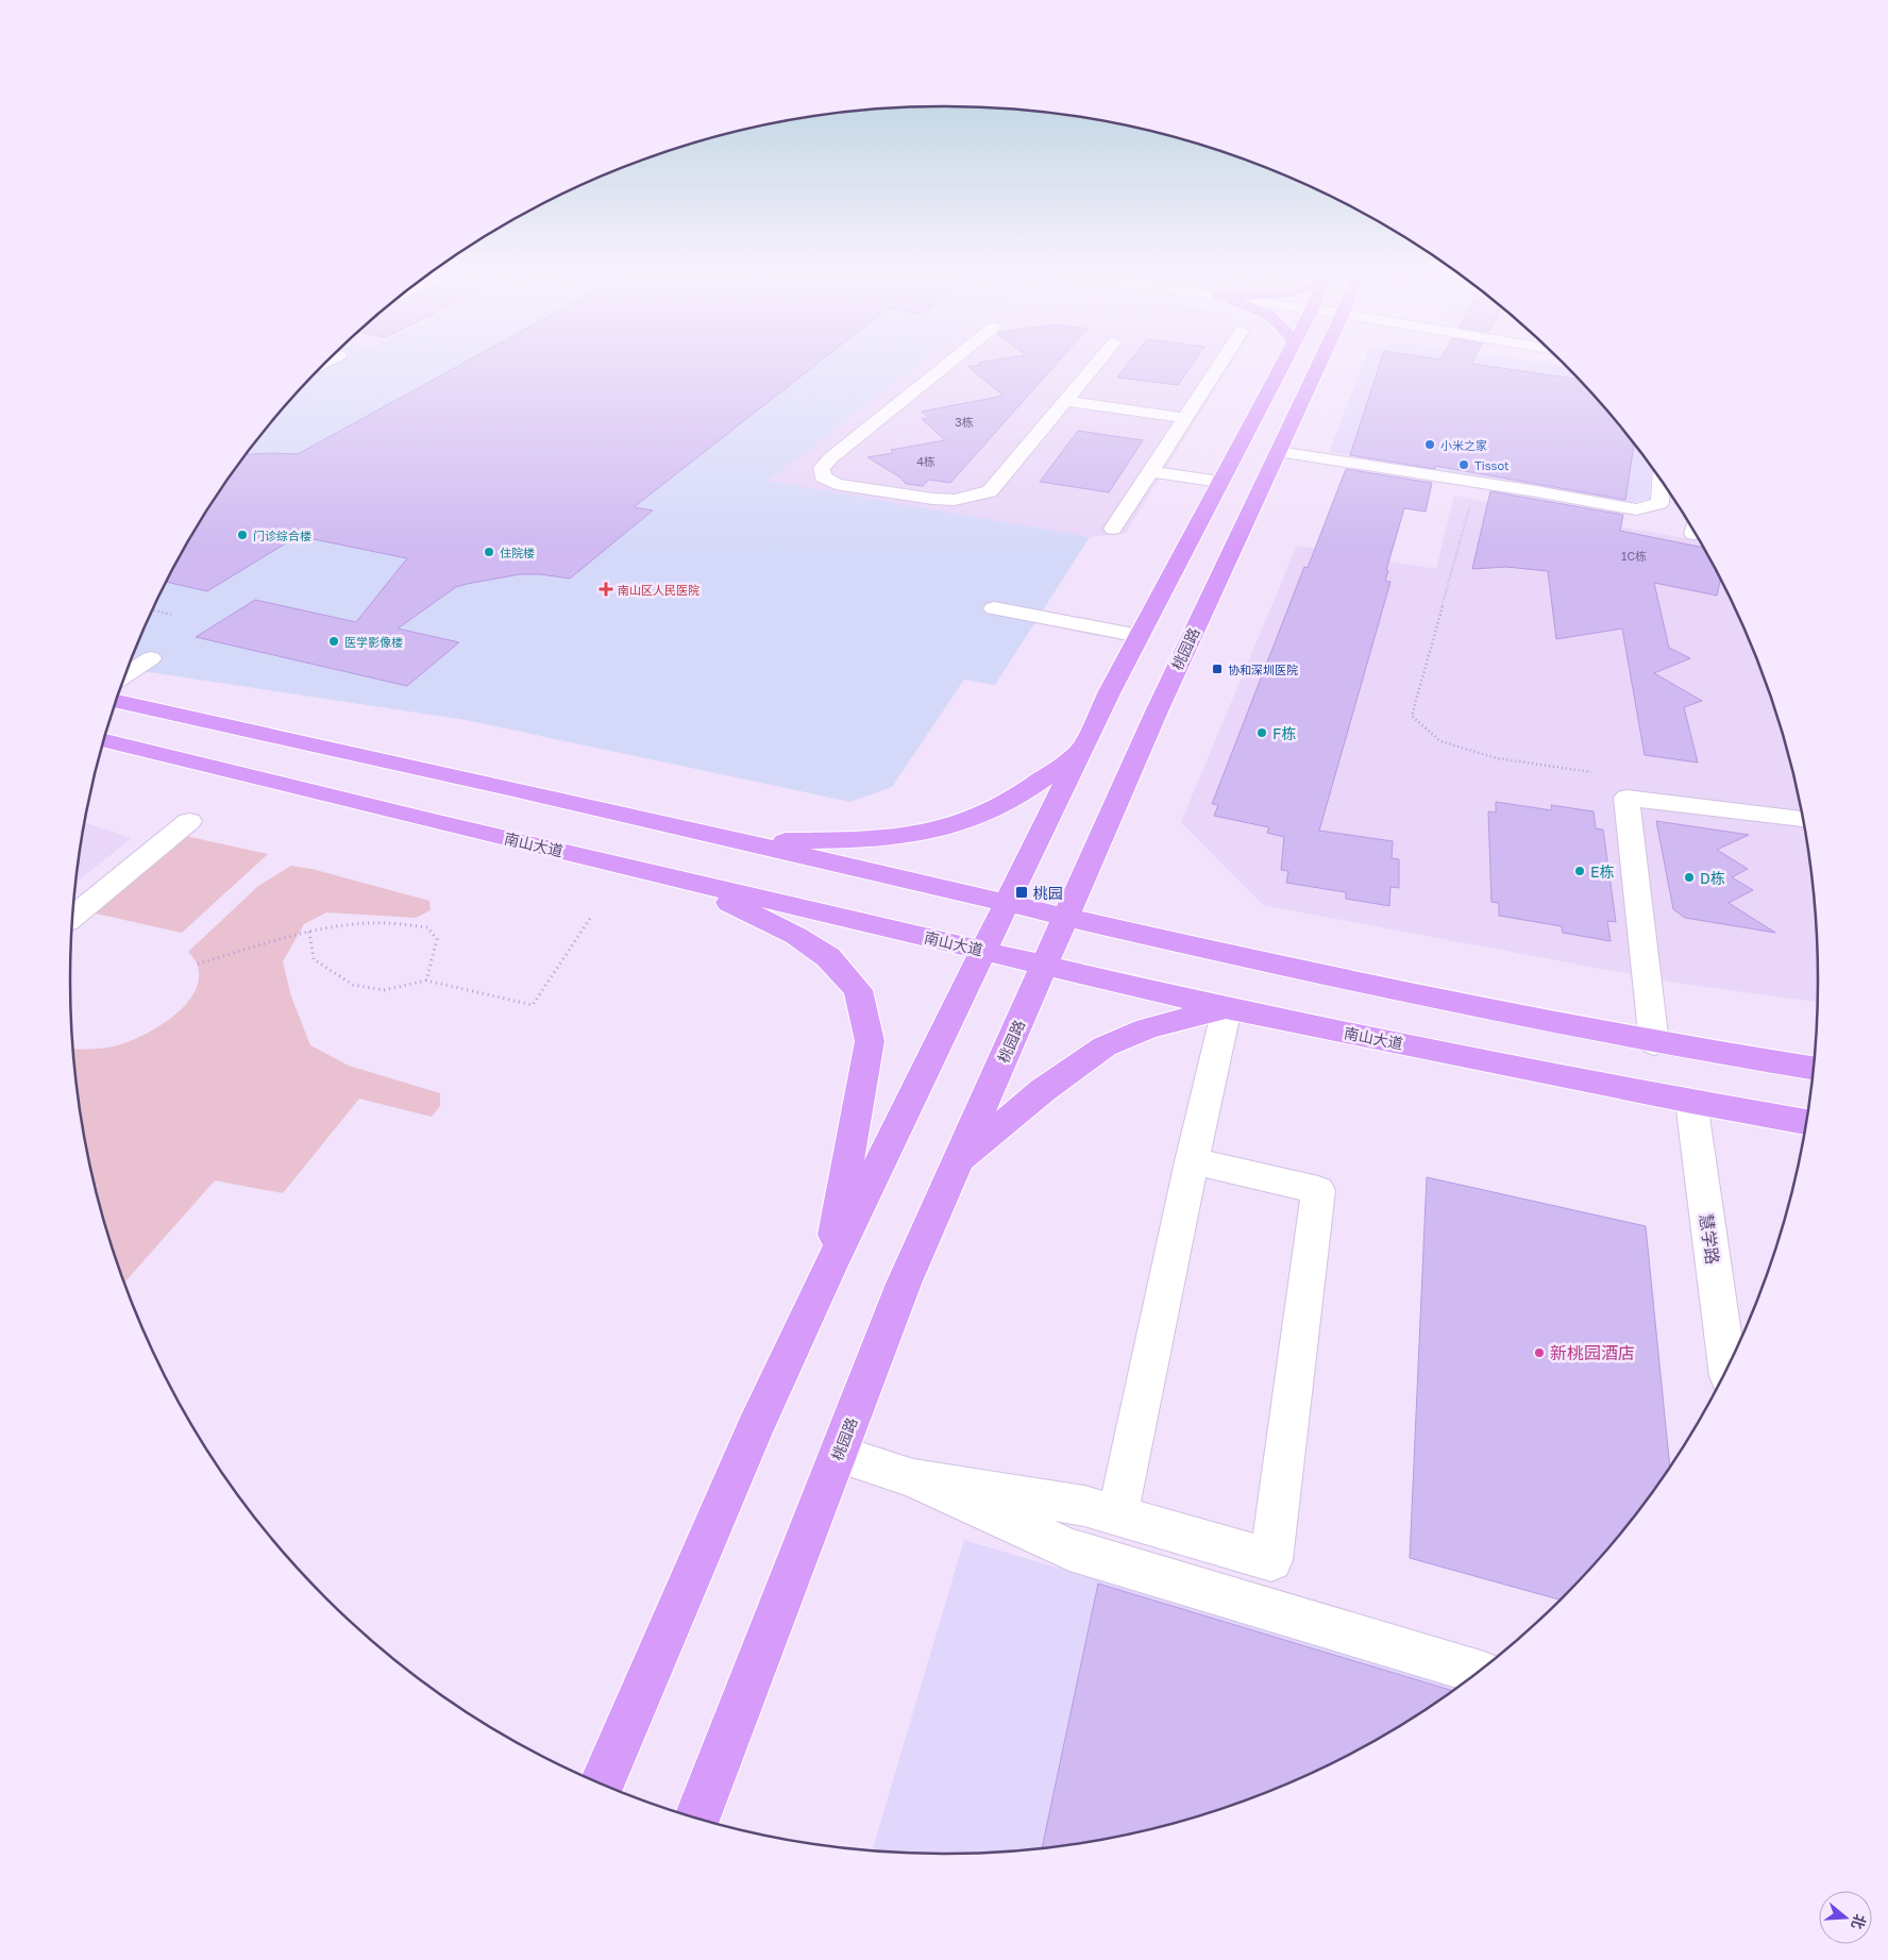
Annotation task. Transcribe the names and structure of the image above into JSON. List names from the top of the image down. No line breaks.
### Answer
{"streets":{"main road":["桃园路","南山大道"],"street":["慧学路"]},"crossings":[["桃园路","南山大道"],["南山大道","慧学路"]],"places":{"other":["小米之家","Tissot","门诊综合楼","住院楼","医学影像楼","F栋","E栋","D栋","新桃园酒店"],"health":["南山区人民医院"],"transit":["协和深圳医院","桃园"]},"house_numbers":["3栋","4栋","1C栋"],"north":"right"}
